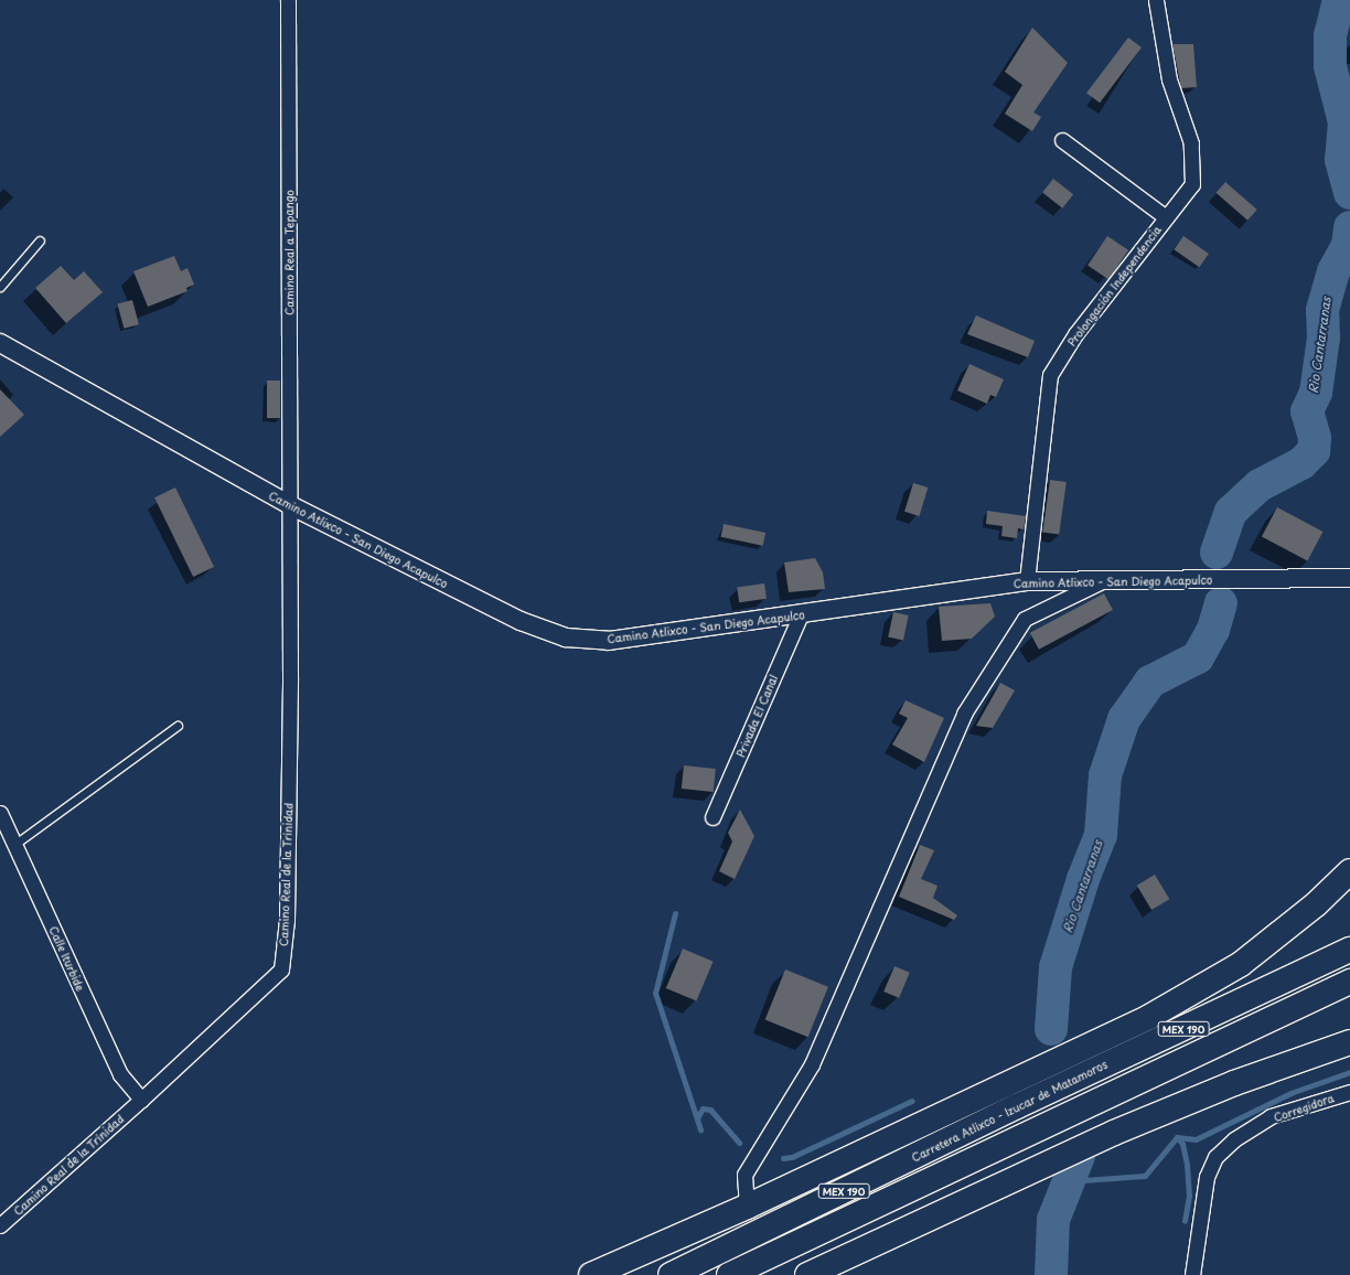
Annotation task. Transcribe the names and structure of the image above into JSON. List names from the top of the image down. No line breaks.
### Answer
{"streets":{"highway":["MEX 190","Carretera Atlixco - Izucar de Matamoros"],"street":["Camino Real a Tepango","Prolongación Independencia","Camino Atlixco - San Diego Acapulco","Privada El Canal","Camino Real de la Trinidad","Calle Iturbide","Corregidora"]},"crossings":[["Camino Real a Tepango","Camino Atlixco - San Diego Acapulco"],["Camino Real a Tepango","Camino Real de la Trinidad"],["Prolongación Independencia","Camino Atlixco - San Diego Acapulco"],["Camino Atlixco - San Diego Acapulco","Privada El Canal"],["Camino Atlixco - San Diego Acapulco","Camino Real de la Trinidad"],["Camino Real de la Trinidad","Calle Iturbide"]],"water":["Rio Cantarranas"]}
